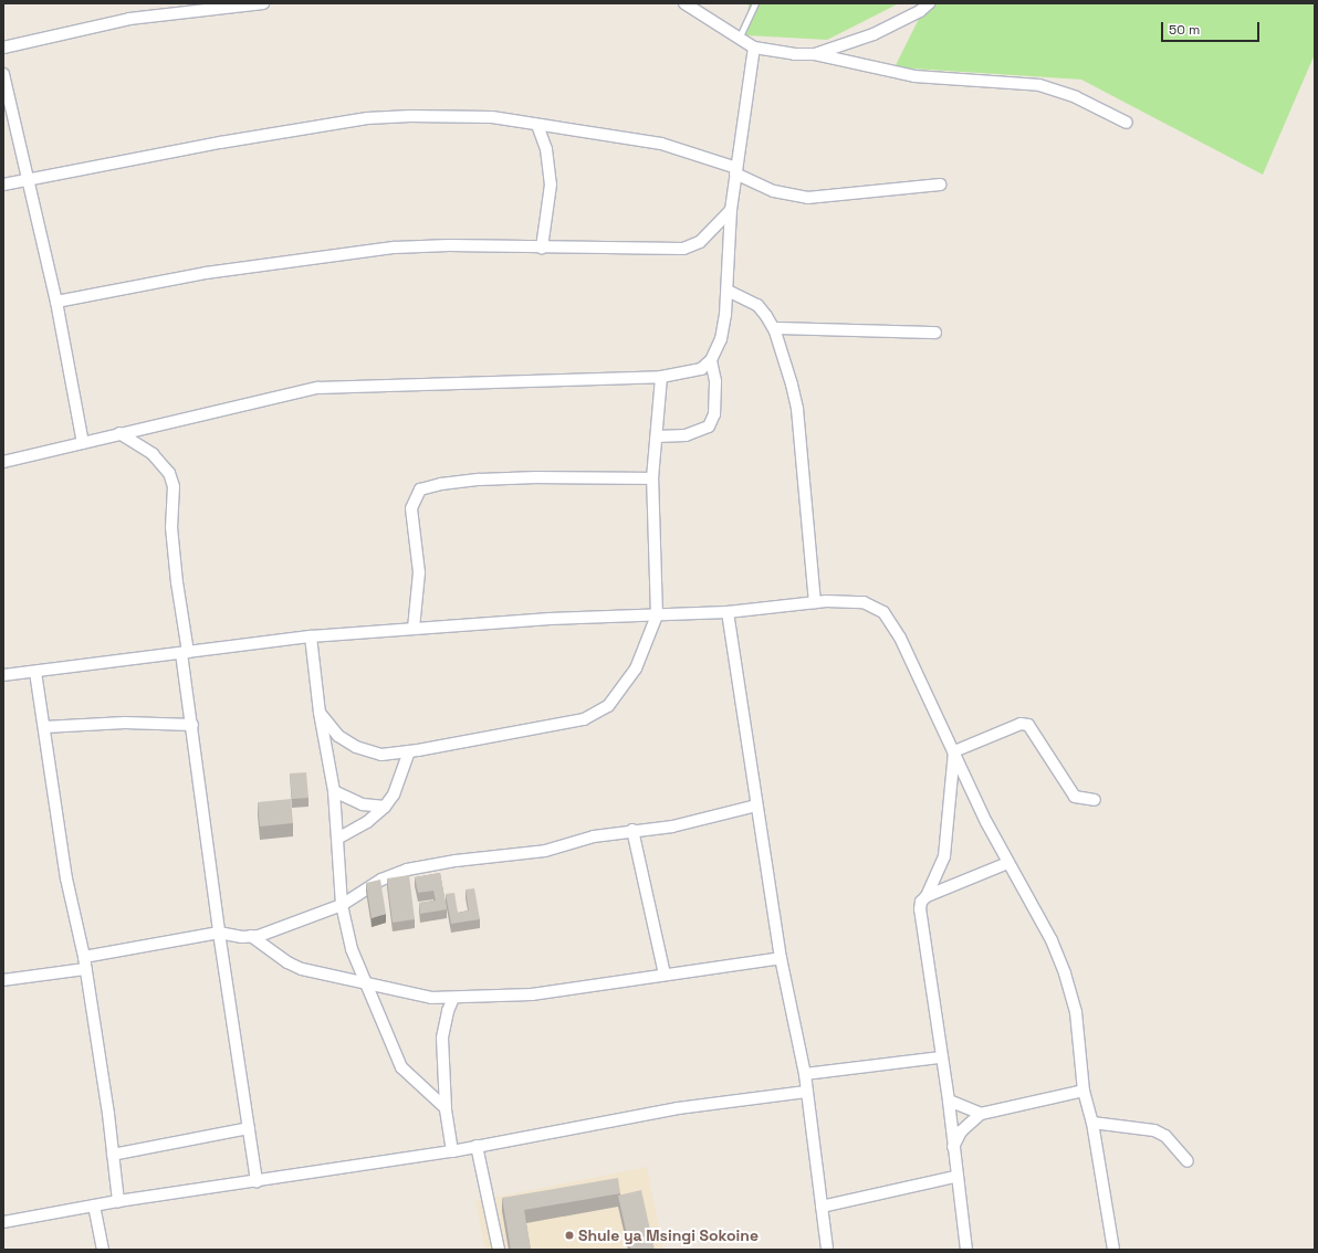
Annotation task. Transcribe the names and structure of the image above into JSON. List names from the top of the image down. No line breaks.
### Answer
{"places":["Shule ya Msingi Sokoine"],"scale_bar":"50 m"}
